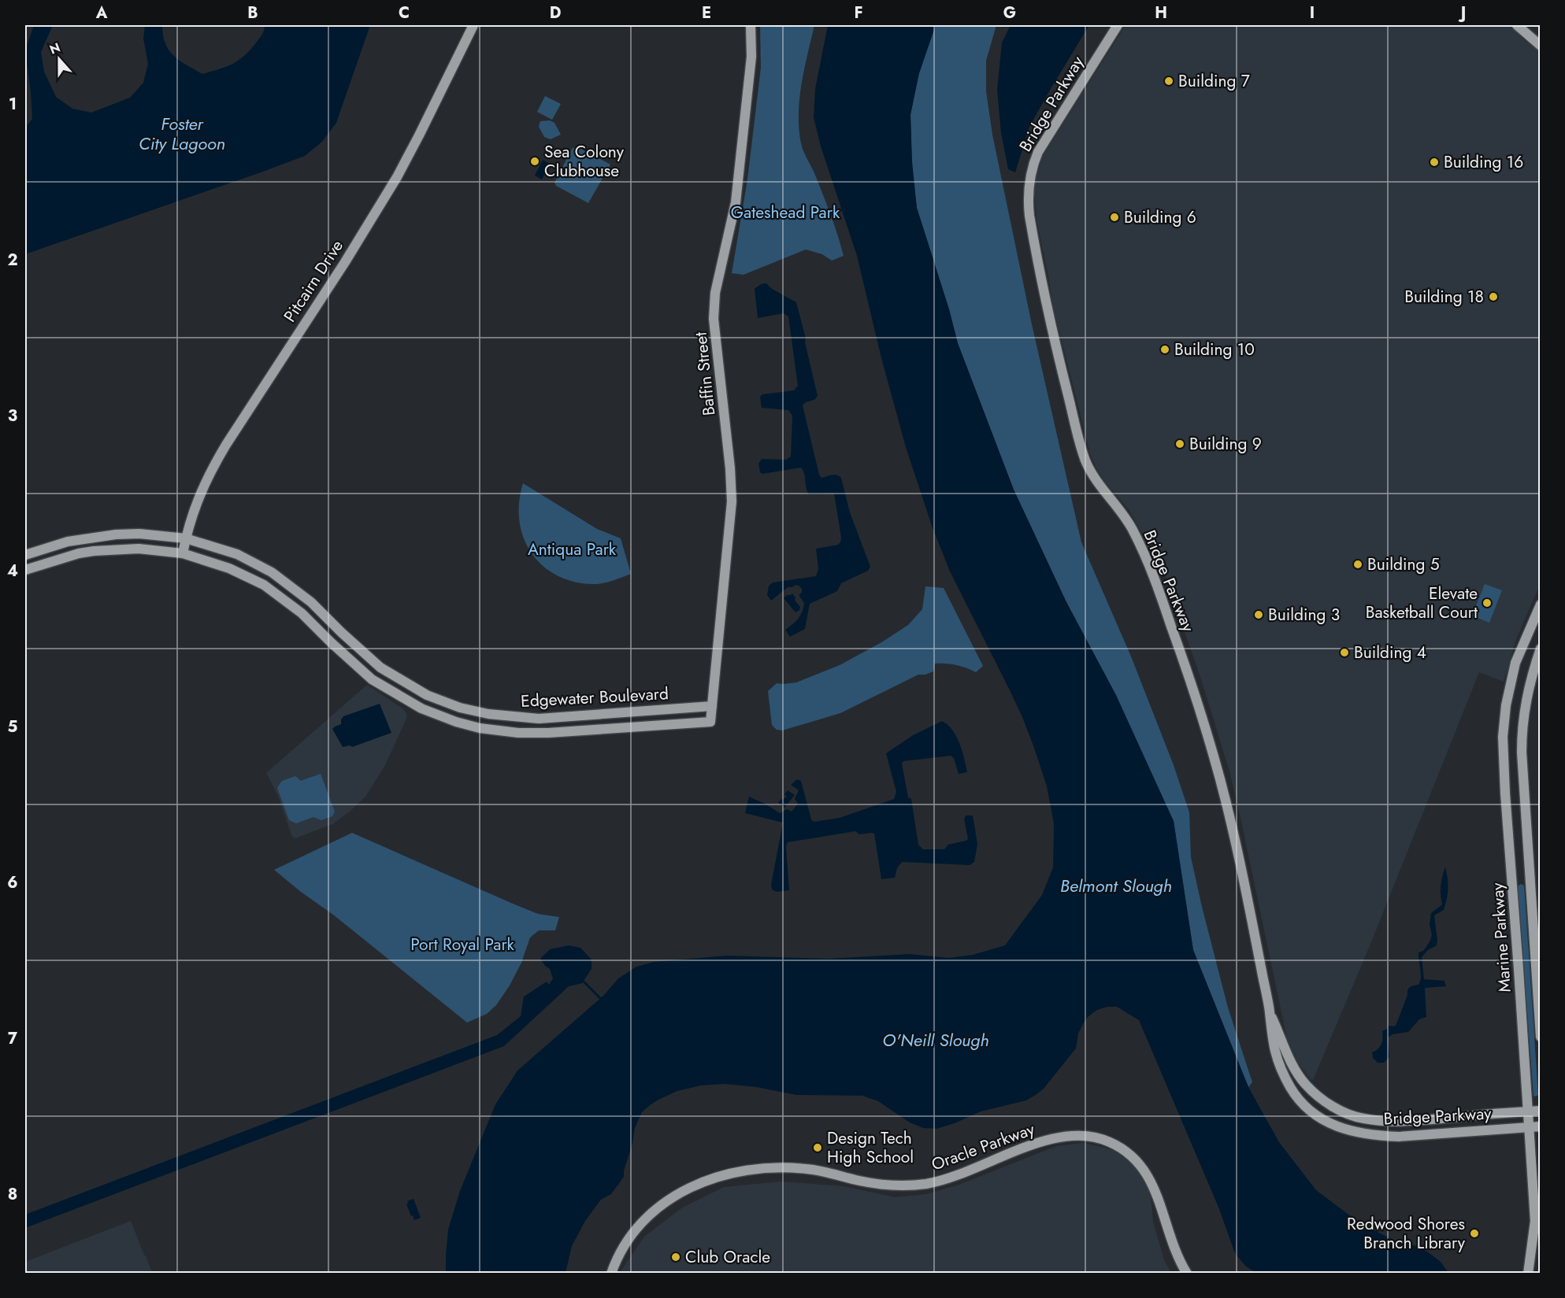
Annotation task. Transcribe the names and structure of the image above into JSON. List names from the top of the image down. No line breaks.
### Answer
{"streets":{"street":["Bridge Parkway","Pitcairn Drive","Baffin Street","Edgewater Boulevard","Marine Parkway","Oracle Parkway"]},"crossings":[["Bridge Parkway","Marine Parkway"],["Pitcairn Drive","Edgewater Boulevard"],["Baffin Street","Edgewater Boulevard"]],"water":["Foster City Lagoon","Belmont Slough","O'Neill Slough"],"parks":["Gateshead Park","Antiqua Park","Port Royal Park"],"places":["Building 7","Sea Colony Clubhouse","Building 16","Building 6","Building 18","Building 10","Building 9","Building 5","Elevate Basketball Court","Building 3","Building 4","Design Tech High School","Redwood Shores Branch Library","Club Oracle"],"north":"top","grid":{"columns":["A","B","C","D","E","F","G","H","I","J"],"rows":["1","2","3","4","5","6","7","8"]}}
